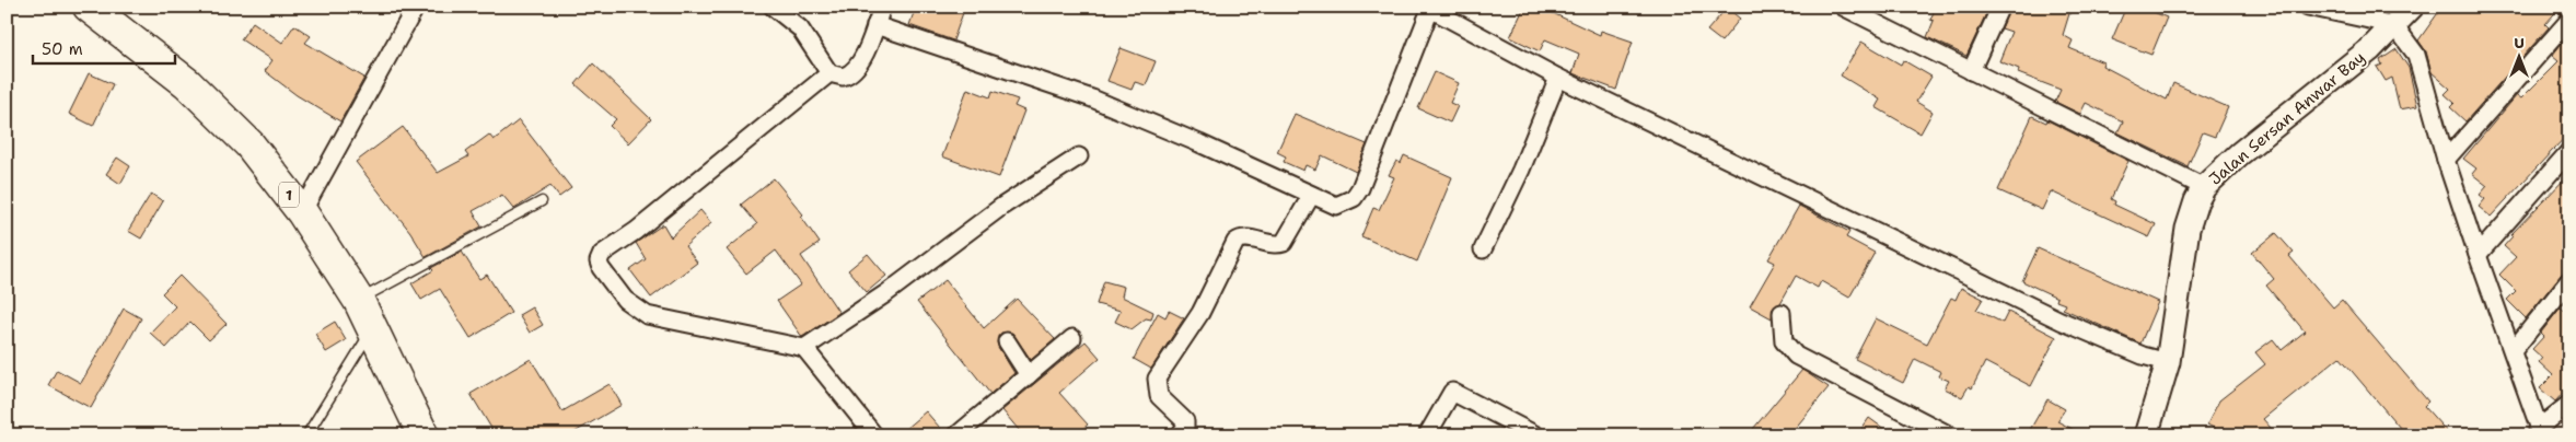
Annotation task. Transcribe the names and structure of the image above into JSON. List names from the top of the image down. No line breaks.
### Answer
{"streets":{"highway":["1"],"main road":["Jalan Sersan Anwar Bay"]},"scale_bar":"50 m","north":"top"}
